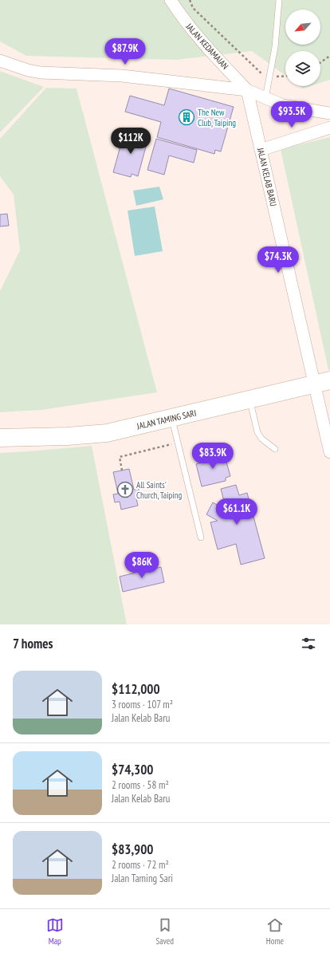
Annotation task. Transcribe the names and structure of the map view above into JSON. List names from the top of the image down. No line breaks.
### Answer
{"streets":{"main road":["JALAN TAMING SARI"],"street":["JALAN KEDAMAIAN","JALAN KELAB BARU"]},"crossings":[["JALAN KEDAMAIAN","JALAN KELAB BARU"],["JALAN KELAB BARU","JALAN TAMING SARI"]],"places":{"building":["The New Club, Taiping"],"church":["All Saints' Church, Taiping"]},"north":"bottom left","page":{"price":["$87.9K","$93.5K","$112K","$74.3K","$83.9K","$61.1K","$86K"],"heading":"7 homes","list":[{"name":"$112,000","note":"3 rooms · 107 m² · Jalan Kelab Baru"},{"name":"$74,300","note":"2 rooms · 58 m² · Jalan Kelab Baru"},{"name":"$83,900","note":"2 rooms · 72 m² · Jalan Taming Sari"}],"tabs":["Map","Saved","Home"]}}
